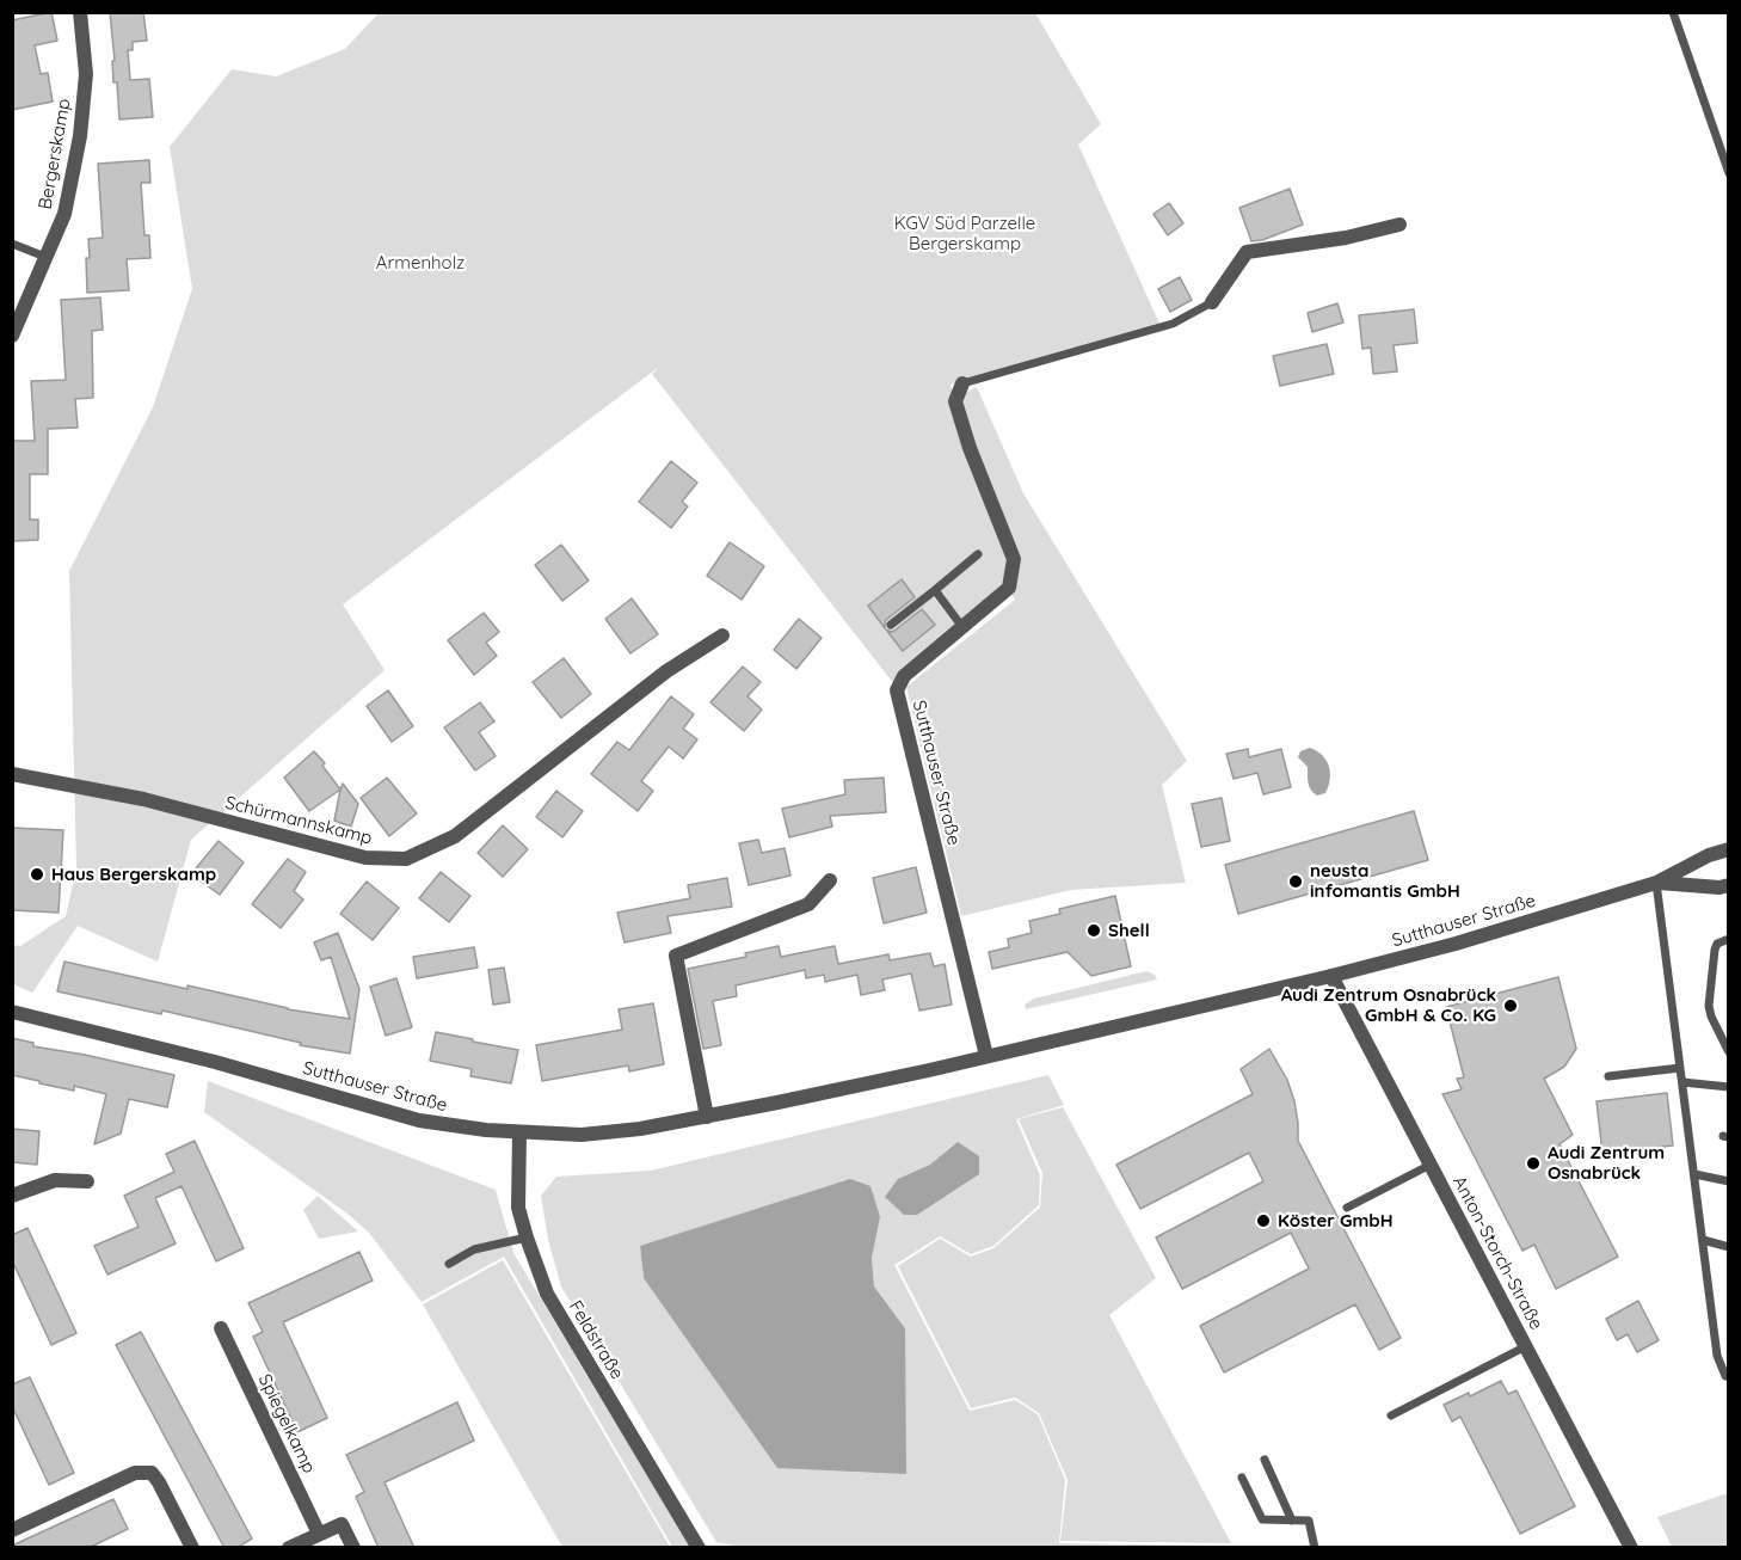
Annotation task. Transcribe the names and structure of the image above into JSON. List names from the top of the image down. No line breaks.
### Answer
{"streets":{"street":["Bergerskamp","Sutthauser Straße","Schürmannskamp","Anton-Storch-Straße","Feldstraße","Spiegelkamp"]},"crossings":[["Sutthauser Straße","Anton-Storch-Straße"],["Sutthauser Straße","Feldstraße"]],"parks":["KGV Süd Parzelle Bergerskamp","Armenholz"],"places":["Haus Bergerskamp","neusta infomantis GmbH","Shell","Audi Zentrum Osnabrück GmbH & Co. KG","Audi Zentrum Osnabrück","Köster GmbH"]}
